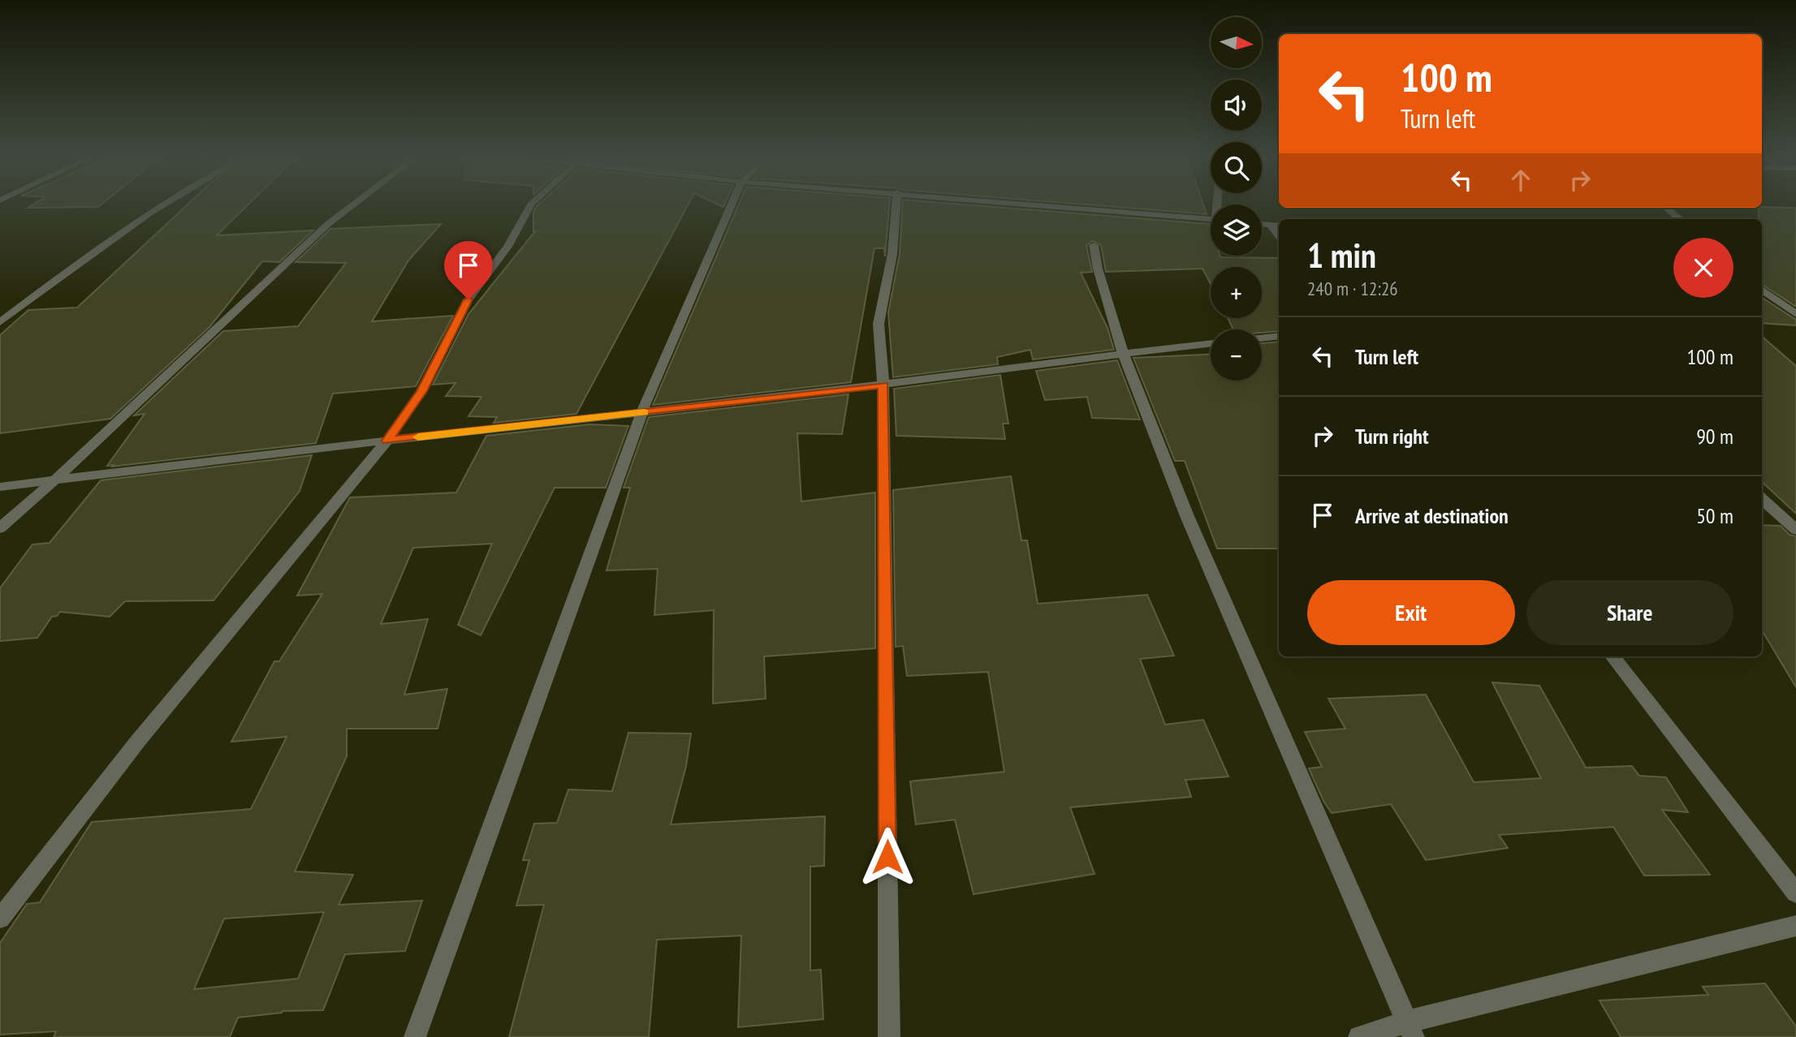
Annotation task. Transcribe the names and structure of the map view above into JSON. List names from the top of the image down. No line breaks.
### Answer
{"north":"right","page":{"map_buttons":["+","−"],"turn":["100 m","Turn left"],"heading":["1 min","240 m · 12:26"],"list":[{"name":"Turn left","value":"100 m"},{"name":"Turn right","value":"90 m"},{"name":"Arrive at destination","value":"50 m"}],"buttons":["Exit","Share"]}}
